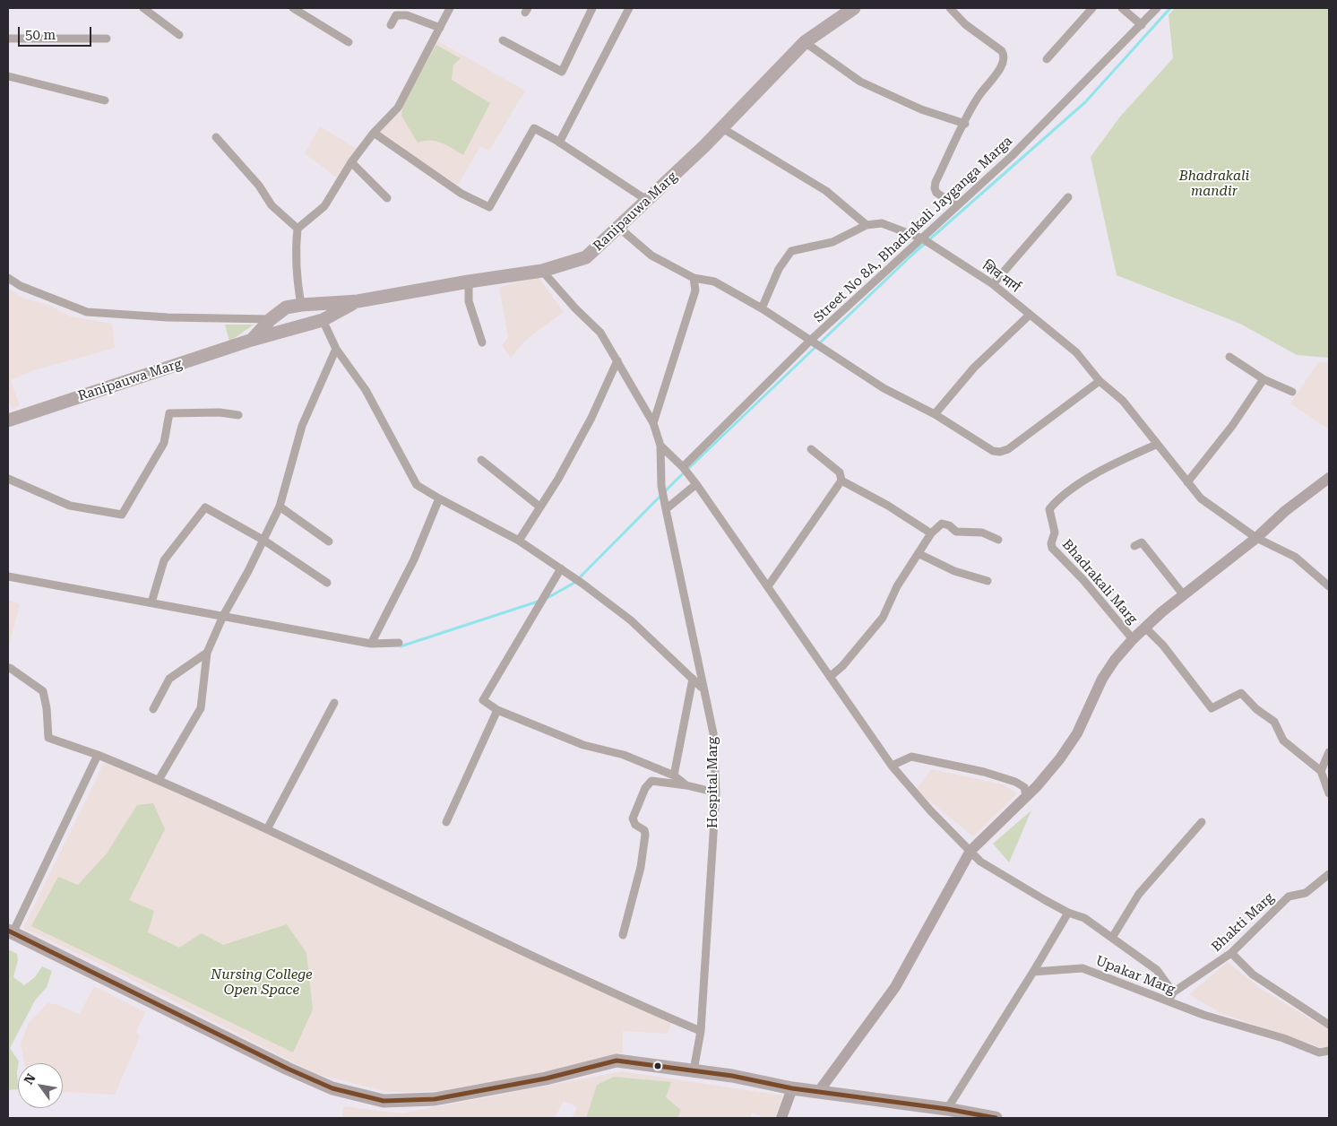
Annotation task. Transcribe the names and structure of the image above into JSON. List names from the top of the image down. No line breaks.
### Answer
{"streets":{"main road":["Ranipauwa Marg"],"street":["Street No 8A, Bhadrakali Jayganga Marga","शिव मार्ग","Bhadrakali Marg","Hospital Marg","Bhakti Marg","Upakar Marg"]},"crossings":[["Street No 8A, Bhadrakali Jayganga Marga","शिव मार्ग"],["शिव मार्ग","Bhadrakali Marg"]],"parks":["Bhadrakali mandir","Nursing College Open Space"],"scale_bar":"50 m","north":"top left"}
